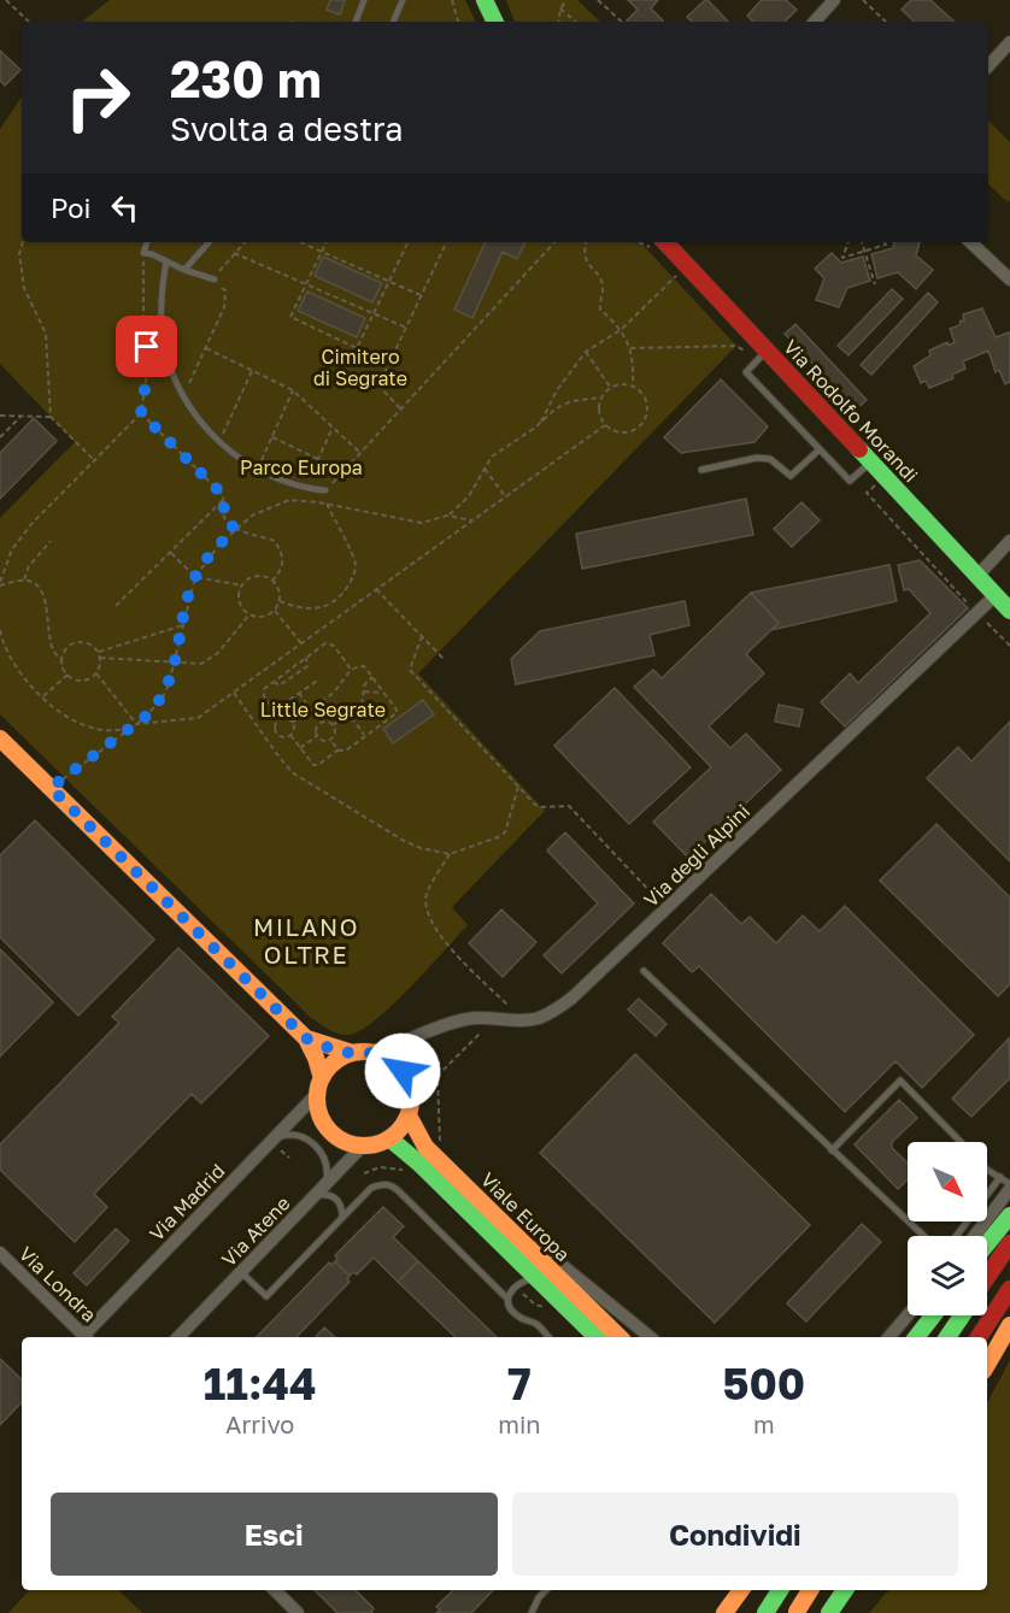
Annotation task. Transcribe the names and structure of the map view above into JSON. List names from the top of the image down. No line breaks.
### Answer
{"streets":{"street":["Via Rodolfo Morandi","Via degli Alpini","Via Madrid","Viale Europa","Via Atene","Via Londra"]},"crossings":[["Via Rodolfo Morandi","Via degli Alpini"],["Via degli Alpini","Via Madrid"],["Via degli Alpini","Viale Europa"],["Via degli Alpini","Via Atene"],["Via Madrid","Viale Europa"],["Via Madrid","Via Atene"],["Viale Europa","Via Atene"]],"districts":["MILANO OLTRE"],"parks":["Cimitero di Segrate","Parco Europa","Little Segrate"],"north":"bottom right","page":{"turn":["230 m","Svolta a destra"],"then":"Poi","eta":["11:44","Arrivo","7","min","500","m"],"buttons":["Esci","Condividi"]}}
